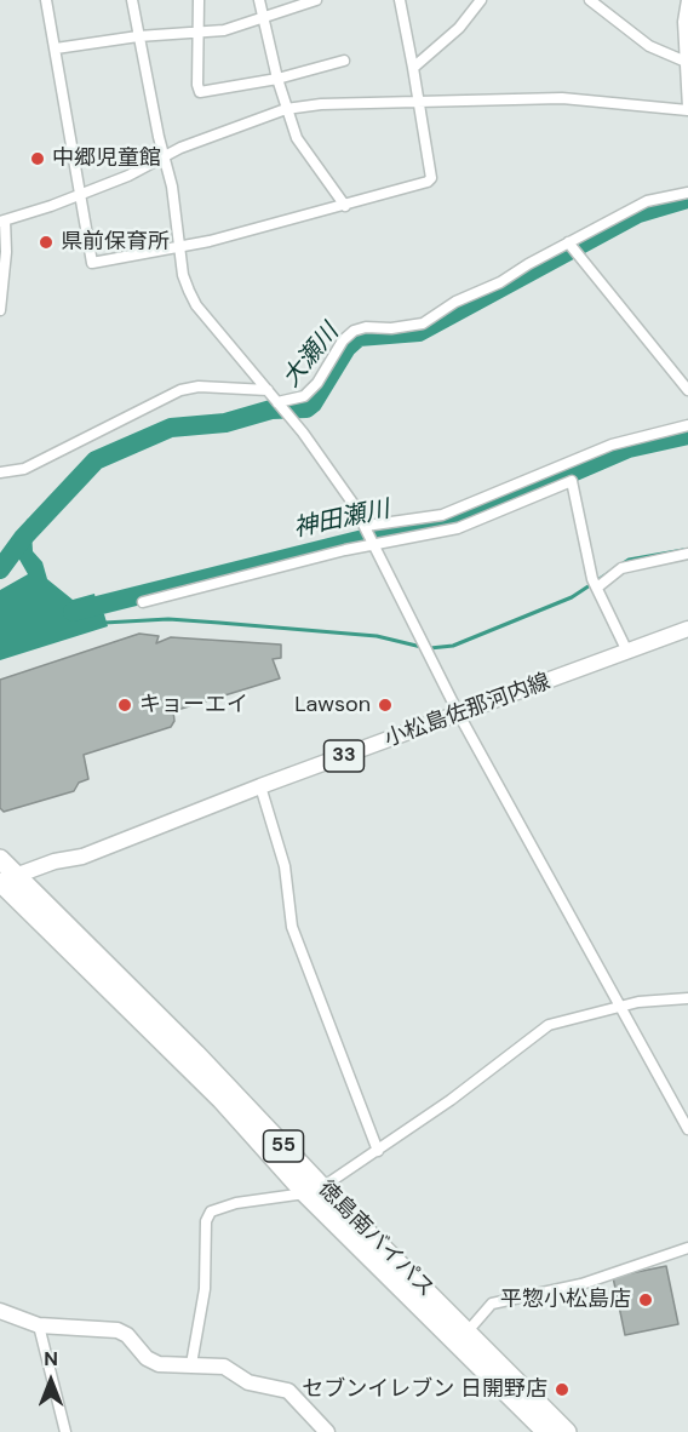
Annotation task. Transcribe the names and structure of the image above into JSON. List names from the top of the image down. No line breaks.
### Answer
{"streets":{"highway":["55","徳島南バイパス"],"main road":["小松島佐那河内線","33"]},"crossings":[["小松島佐那河内線","徳島南バイパス"]],"water":["大瀬川","神田瀬川"],"places":["中郷児童館","県前保育所","キョーエイ","Lawson","平惣小松島店","セブンイレブン 日開野店"],"north":"top"}
